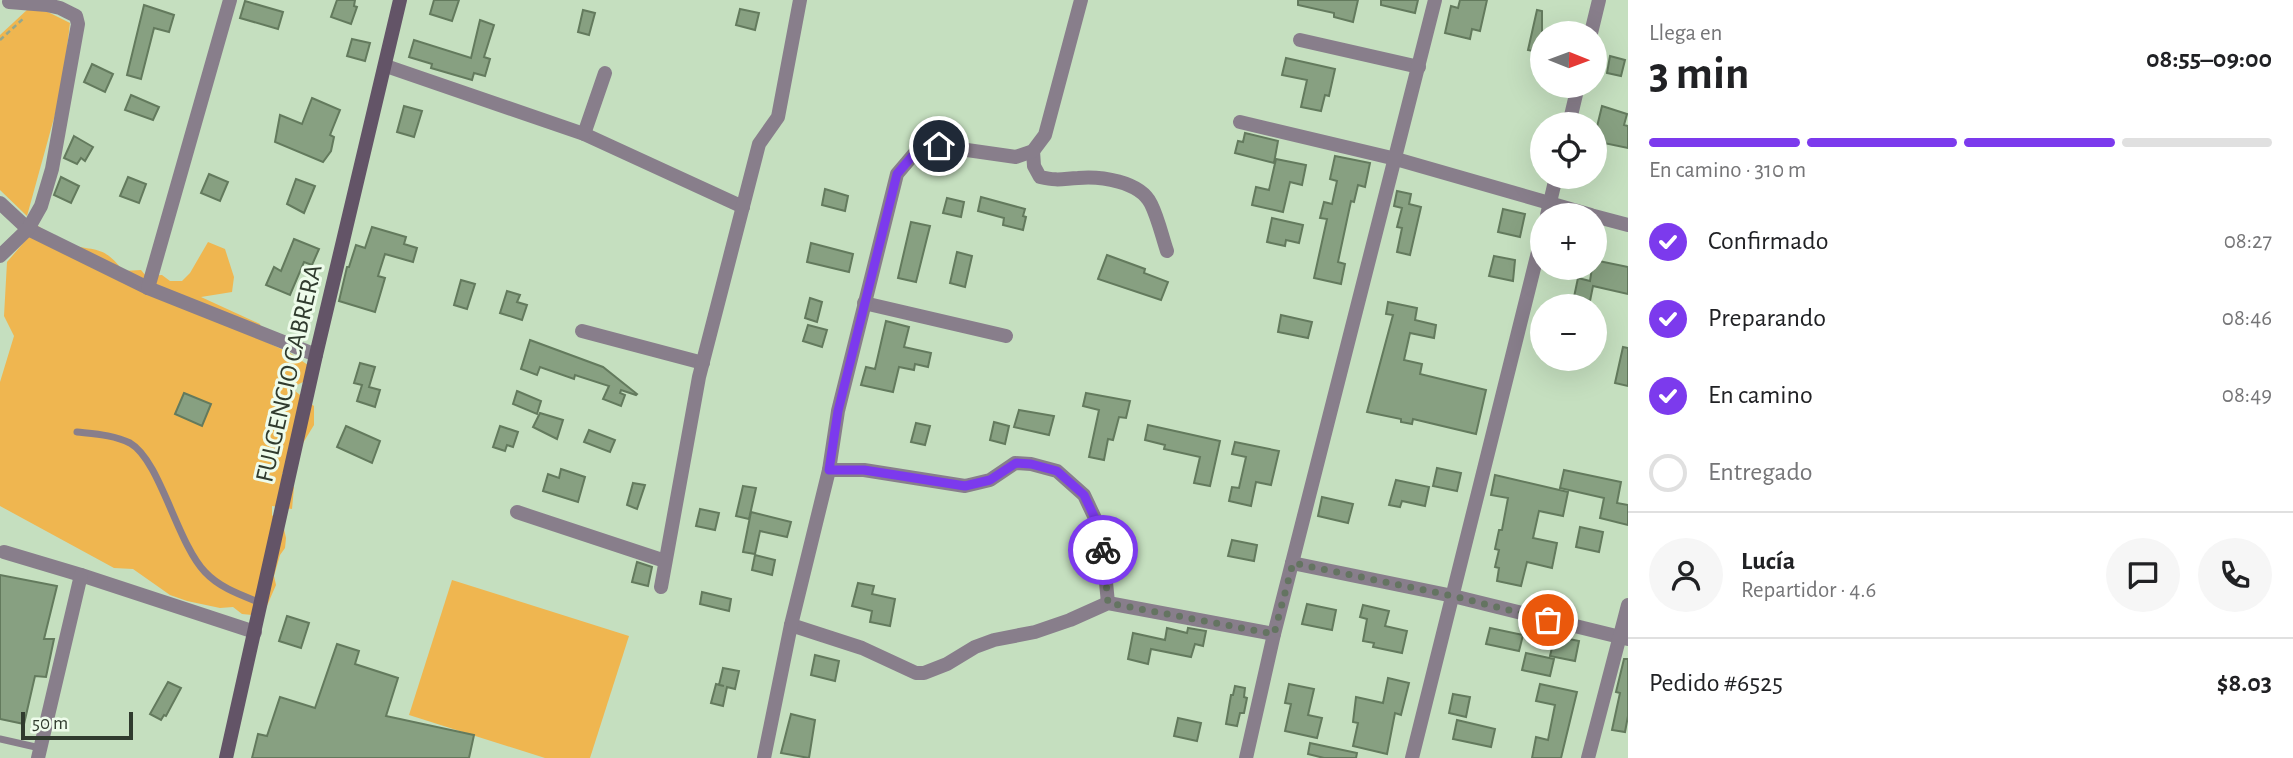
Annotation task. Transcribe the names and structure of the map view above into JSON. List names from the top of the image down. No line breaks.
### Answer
{"streets":{"main road":["FULGENCIO CABRERA"]},"scale_bar":"50 m","north":"right","page":{"heading":["3 min","Llega en","08:55–09:00"],"panel":["Lucía","Repartidor · 4.6","Pedido #6525","$8.03"],"map_buttons":["+","−"],"bar":"En camino · 310 m","list":[["Confirmado","08:27"],["Preparando","08:46"],["En camino","08:49"],"Entregado"],"scale":"50 m"}}
